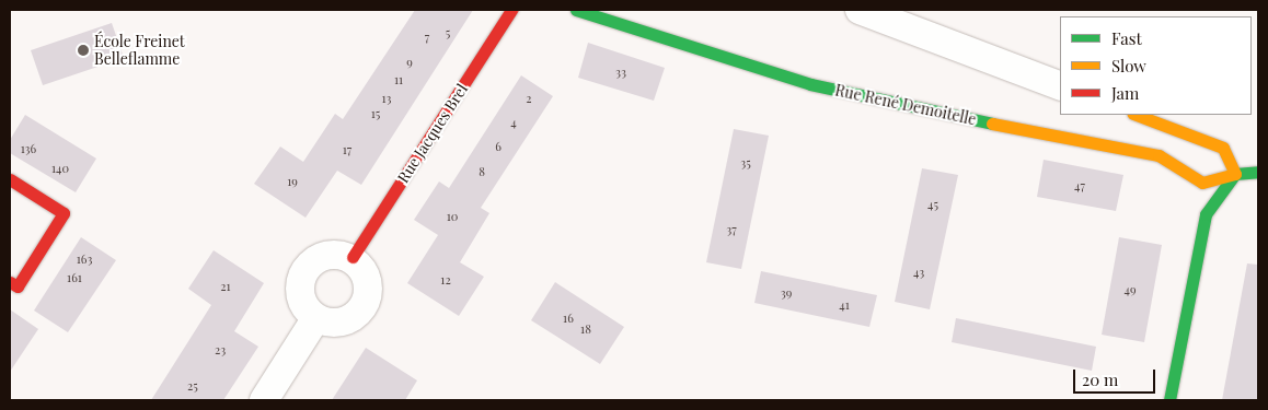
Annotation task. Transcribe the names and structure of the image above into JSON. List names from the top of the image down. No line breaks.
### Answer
{"streets":{"street":["Rue René Demoitelle","Rue Jacques Brel"]},"places":["École Freinet Belleflamme"],"house_numbers":["5","7","9","33","11","13","2","15","4","6","136","17","35","140","8","19","47","45","10","37","163","43","161","12","21","49","39","41","16","18","23","25"],"legend":["Fast","Slow","Jam"],"scale_bar":"20 m"}
